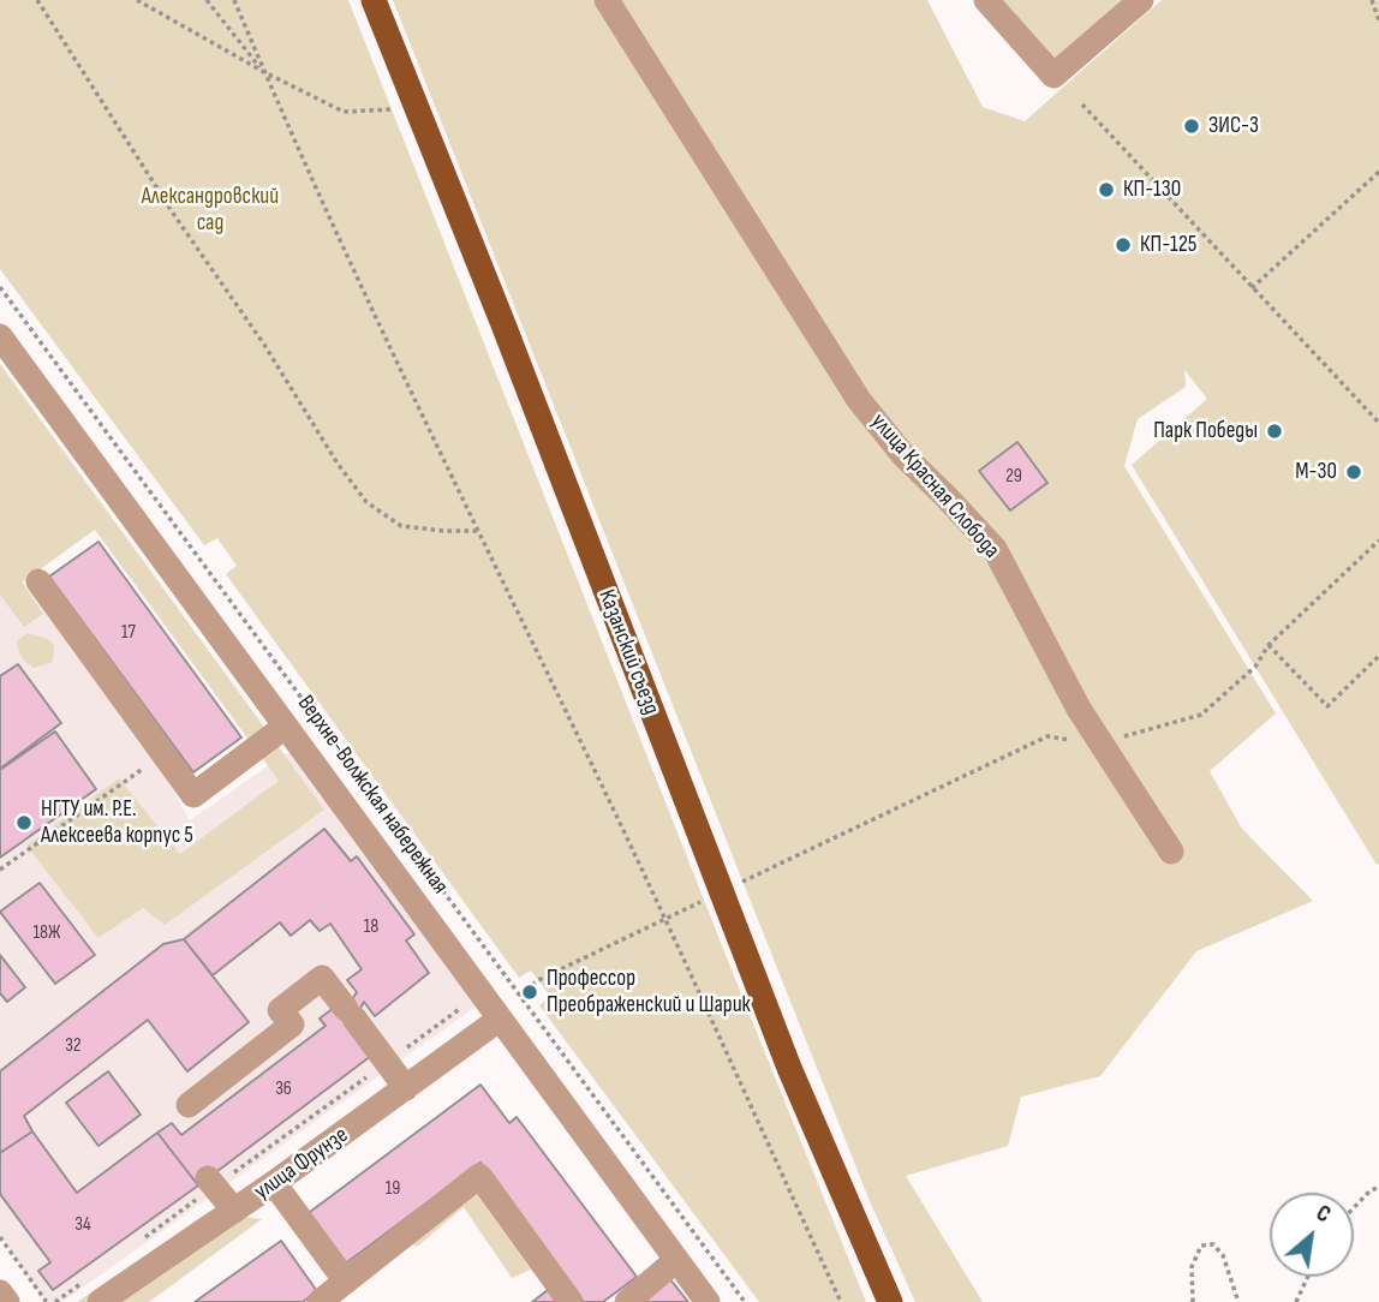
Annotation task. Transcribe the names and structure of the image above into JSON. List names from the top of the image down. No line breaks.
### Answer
{"streets":{"main road":["Казанский съезд"],"street":["улица Красная Слобода","Верхне-Волжская набережная","улица Фрунзе"]},"crossings":[["Верхне-Волжская набережная","улица Фрунзе"]],"parks":["Александровский сад"],"places":["ЗИС-3","КП-130","КП-125","Парк Победы","М-30","НГТУ им. Р.Е. Алексеева корпус 5","Профессор Преображенский и Шарик"],"house_numbers":["29","17","18","18Ж","32","36","19","34"],"north":"top right"}
